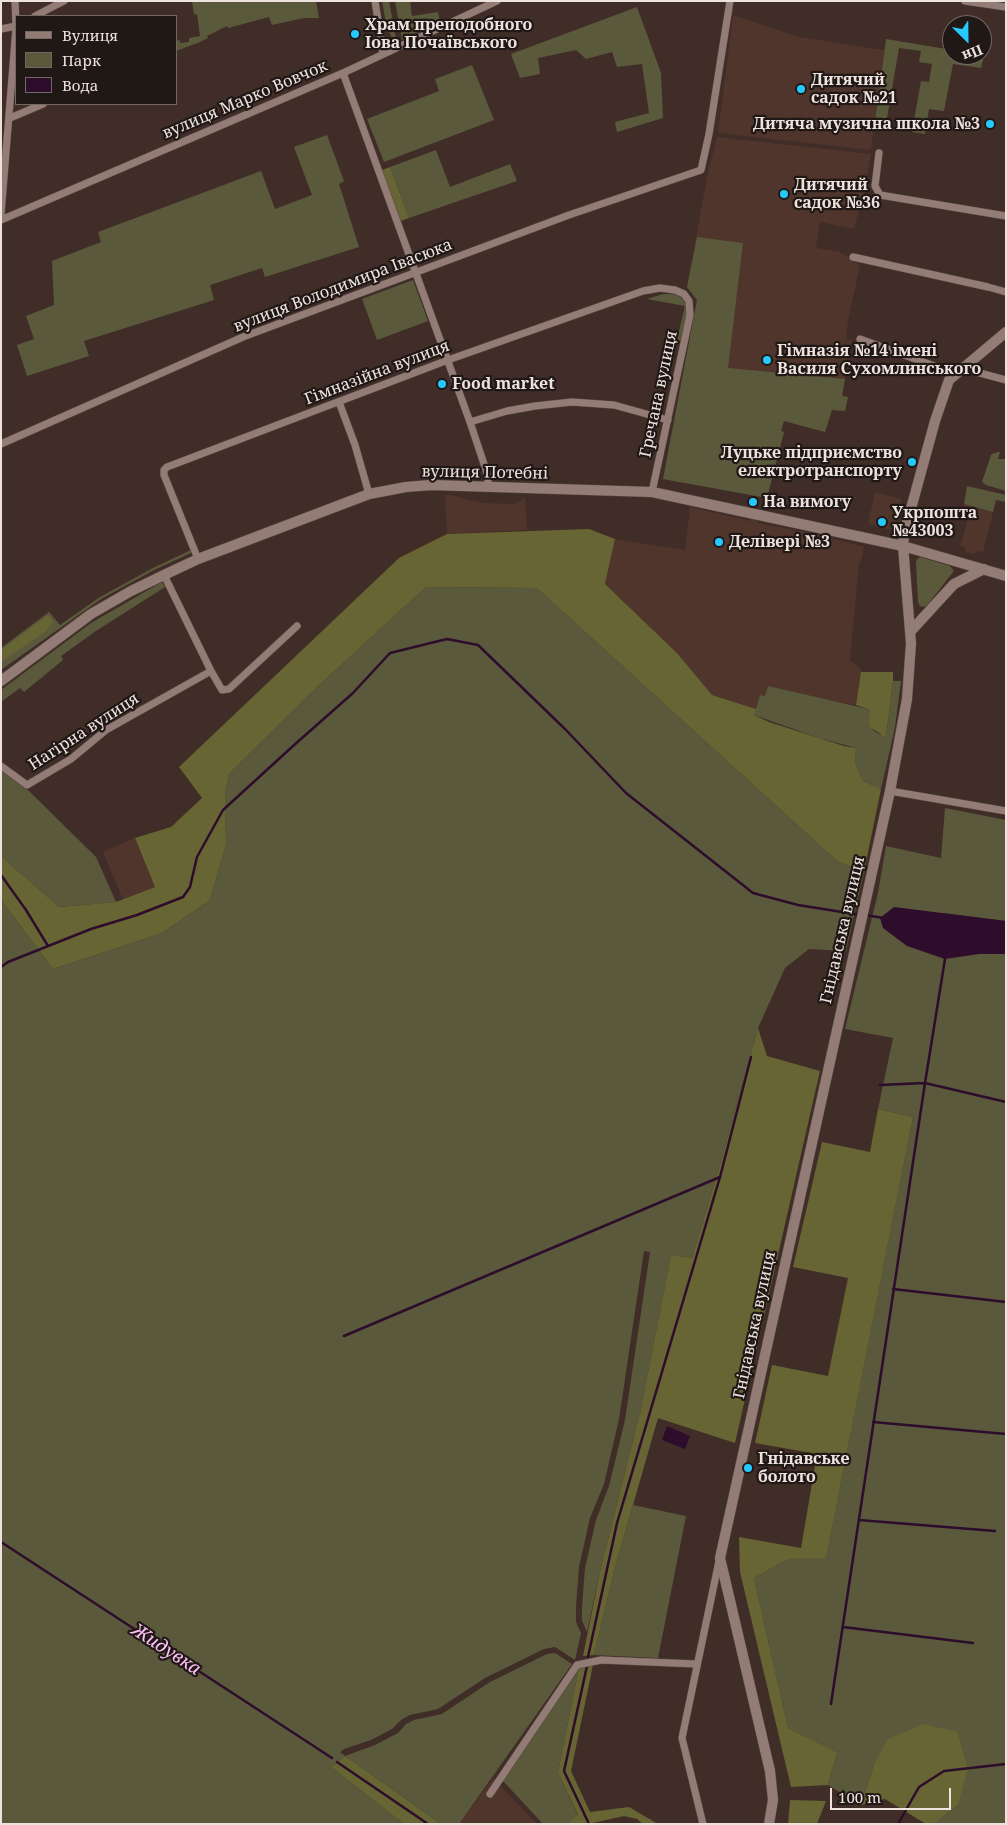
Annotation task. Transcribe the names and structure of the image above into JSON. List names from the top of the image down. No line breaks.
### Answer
{"streets":{"main road":["вулиця Потебні","Гнідавська вулиця"],"street":["вулиця Марко Вовчок","вулиця Володимира Івасюка","Гімназійна вулиця","Гречана вулиця","Нагірна вулиця"]},"crossings":[["Гімназійна вулиця","Гречана вулиця"],["Гімназійна вулиця","вулиця Потебні"],["Гречана вулиця","вулиця Потебні"],["вулиця Потебні","Гнідавська вулиця"]],"water":["Жидувка"],"places":["Храм преподобного Іова Почаївського","Дитячий садок №21","Дитяча музична школа №3","Дитячий садок №36","Гімназія №14 імені Василя Сухомлинського","Food market","Луцьке підприємство електротранспорту","На вимогу","Укрпошта №43003","Делівері №3","Гнідавське болото"],"legend":["Вулиця","Парк","Вода"],"scale_bar":"100 m","north":"bottom right"}
